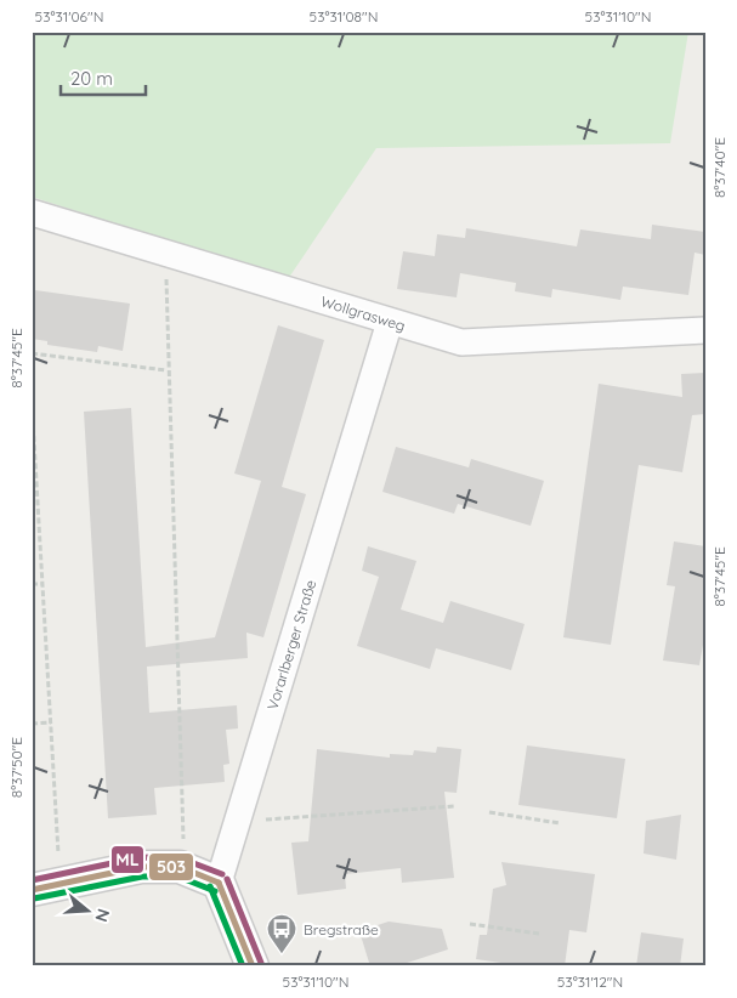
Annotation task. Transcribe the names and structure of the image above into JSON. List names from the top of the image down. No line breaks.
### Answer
{"streets":{"street":["Wollgrasweg","Vorarlberger Straße"]},"crossings":[["Wollgrasweg","Vorarlberger Straße"]],"places":{"bus stop":["Bregstraße"]},"lines":["transit line ML","transit line 503"],"scale_bar":"20 m","north":"right","coordinates":["53°31'06\"N","53°31'08\"N","53°31'10\"N","8°37'40\"E","8°37'45\"E","8°37'50\"E","53°31'12\"N"]}
